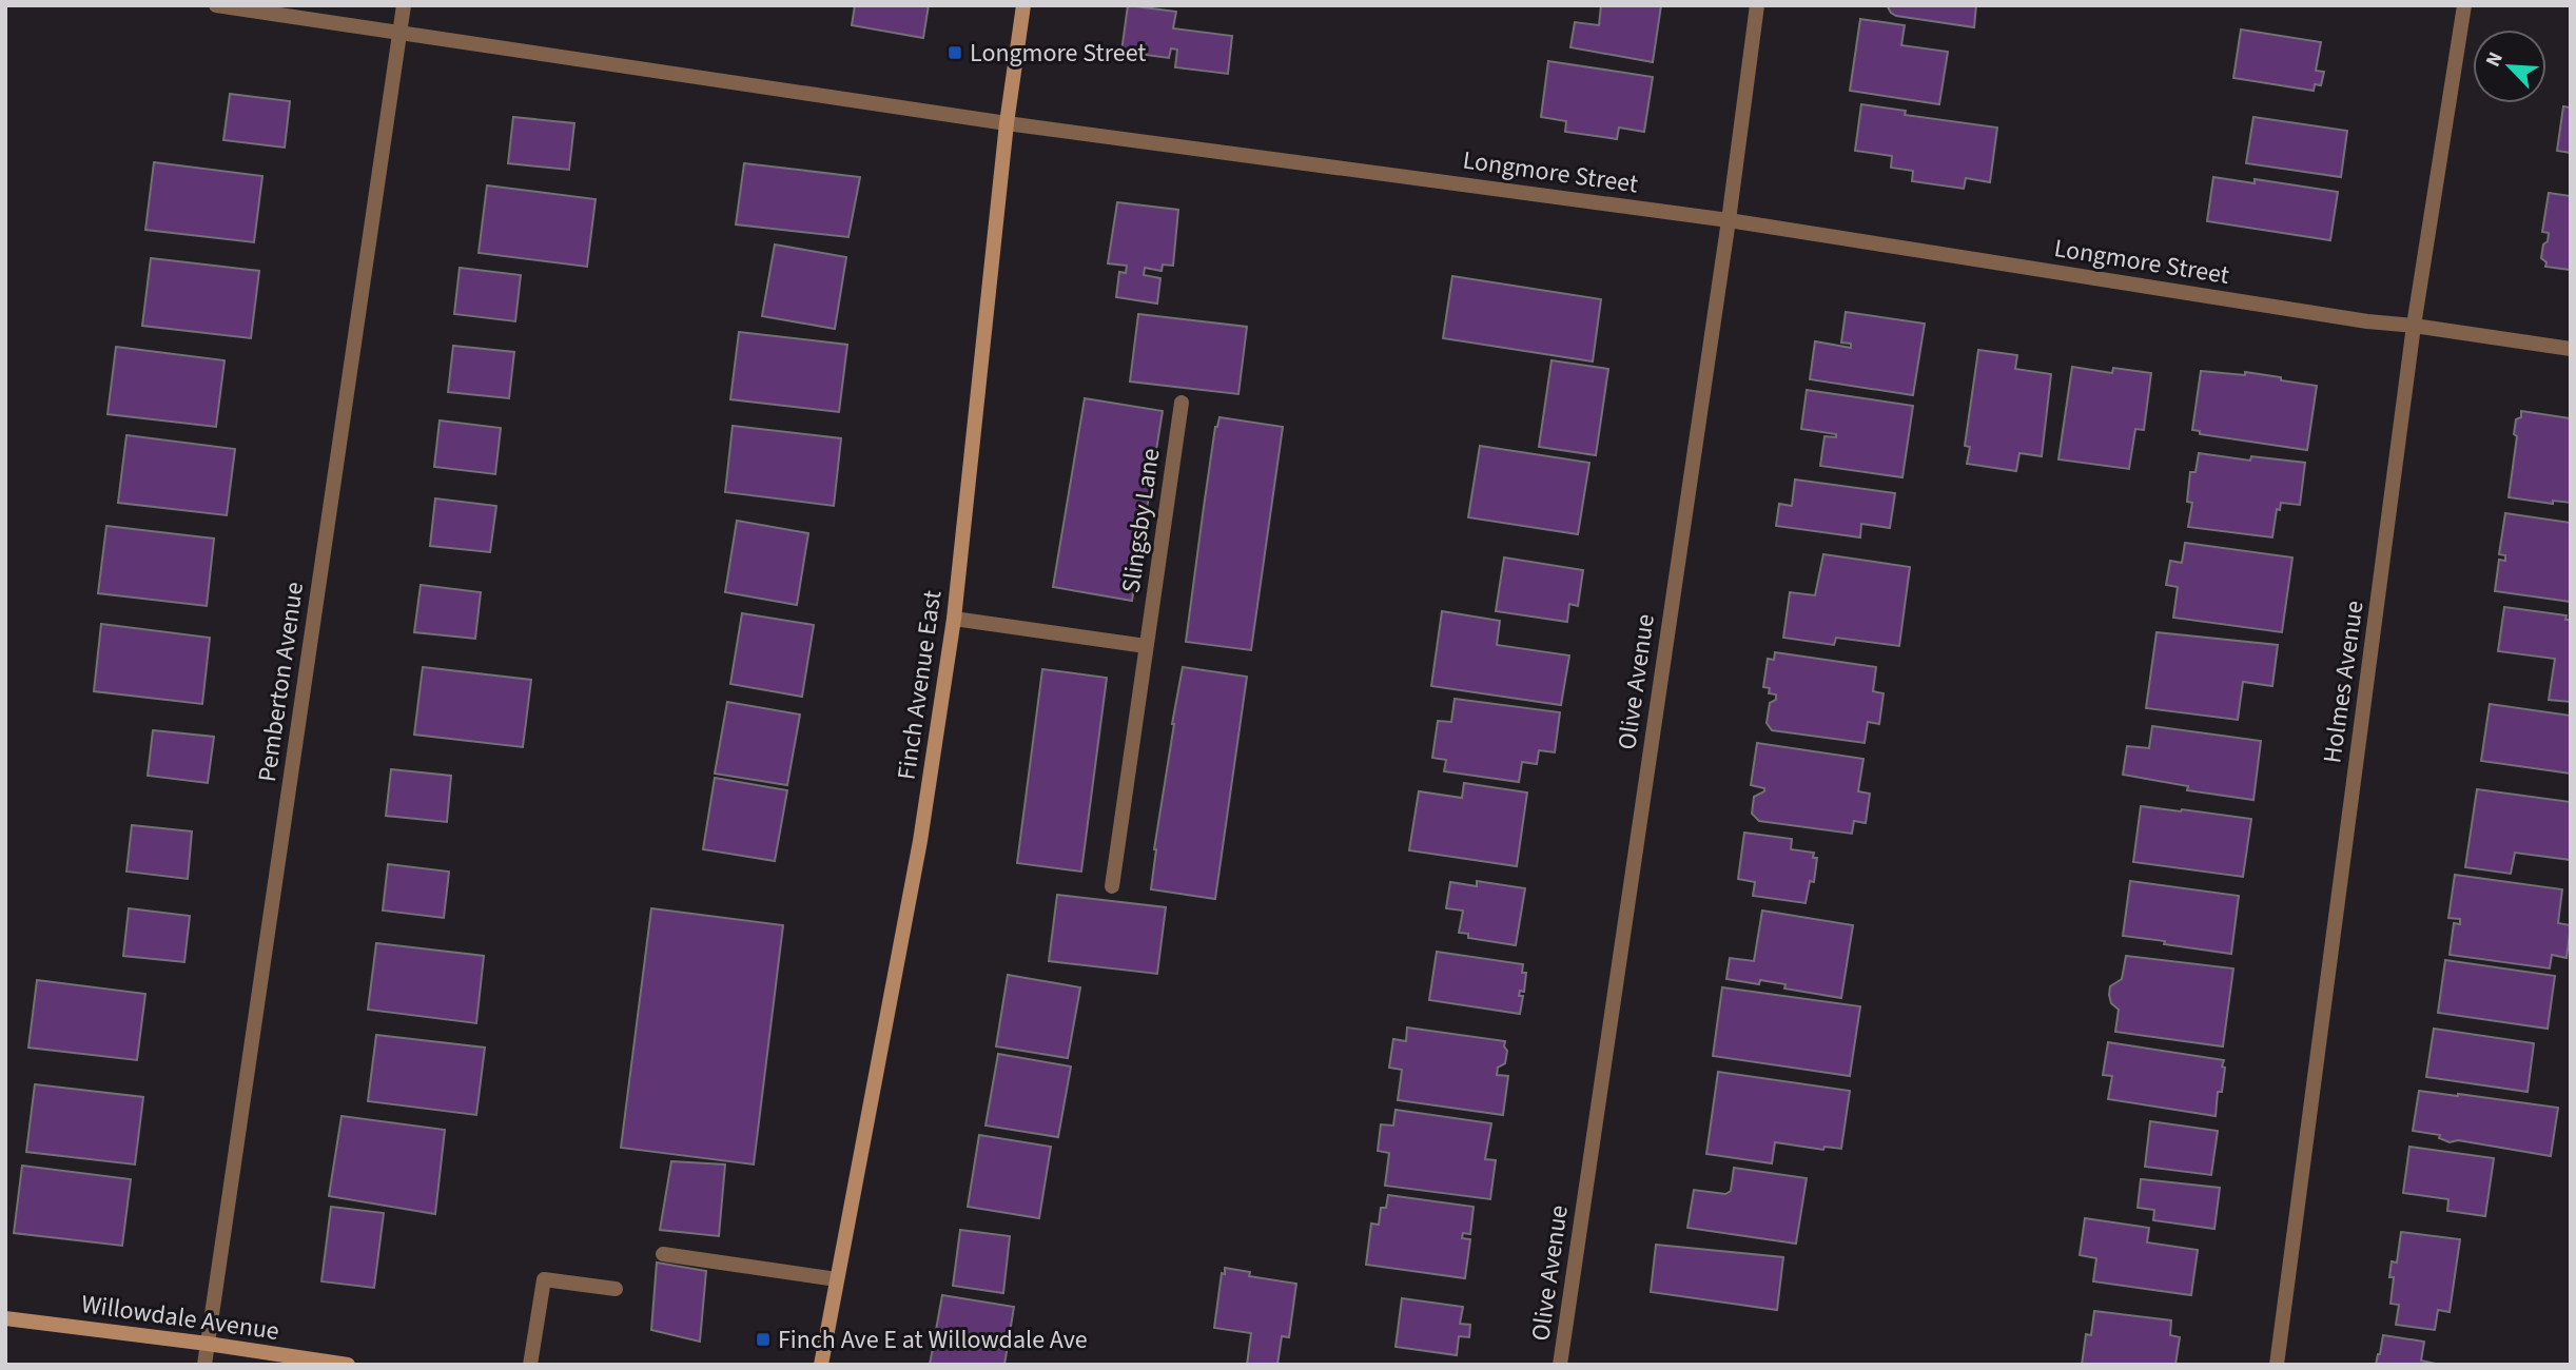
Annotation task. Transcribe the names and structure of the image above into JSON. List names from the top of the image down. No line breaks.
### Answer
{"streets":{"main road":["Finch Avenue East","Willowdale Avenue"],"street":["Longmore Street","Slingsby Lane","Pemberton Avenue","Olive Avenue","Holmes Avenue"]},"crossings":[["Longmore Street","Pemberton Avenue"],["Longmore Street","Olive Avenue"],["Longmore Street","Holmes Avenue"],["Longmore Street","Finch Avenue East"],["Pemberton Avenue","Willowdale Avenue"]],"places":{"transit":["Longmore Street","Finch Ave E at Willowdale Ave"]},"north":"top left"}
